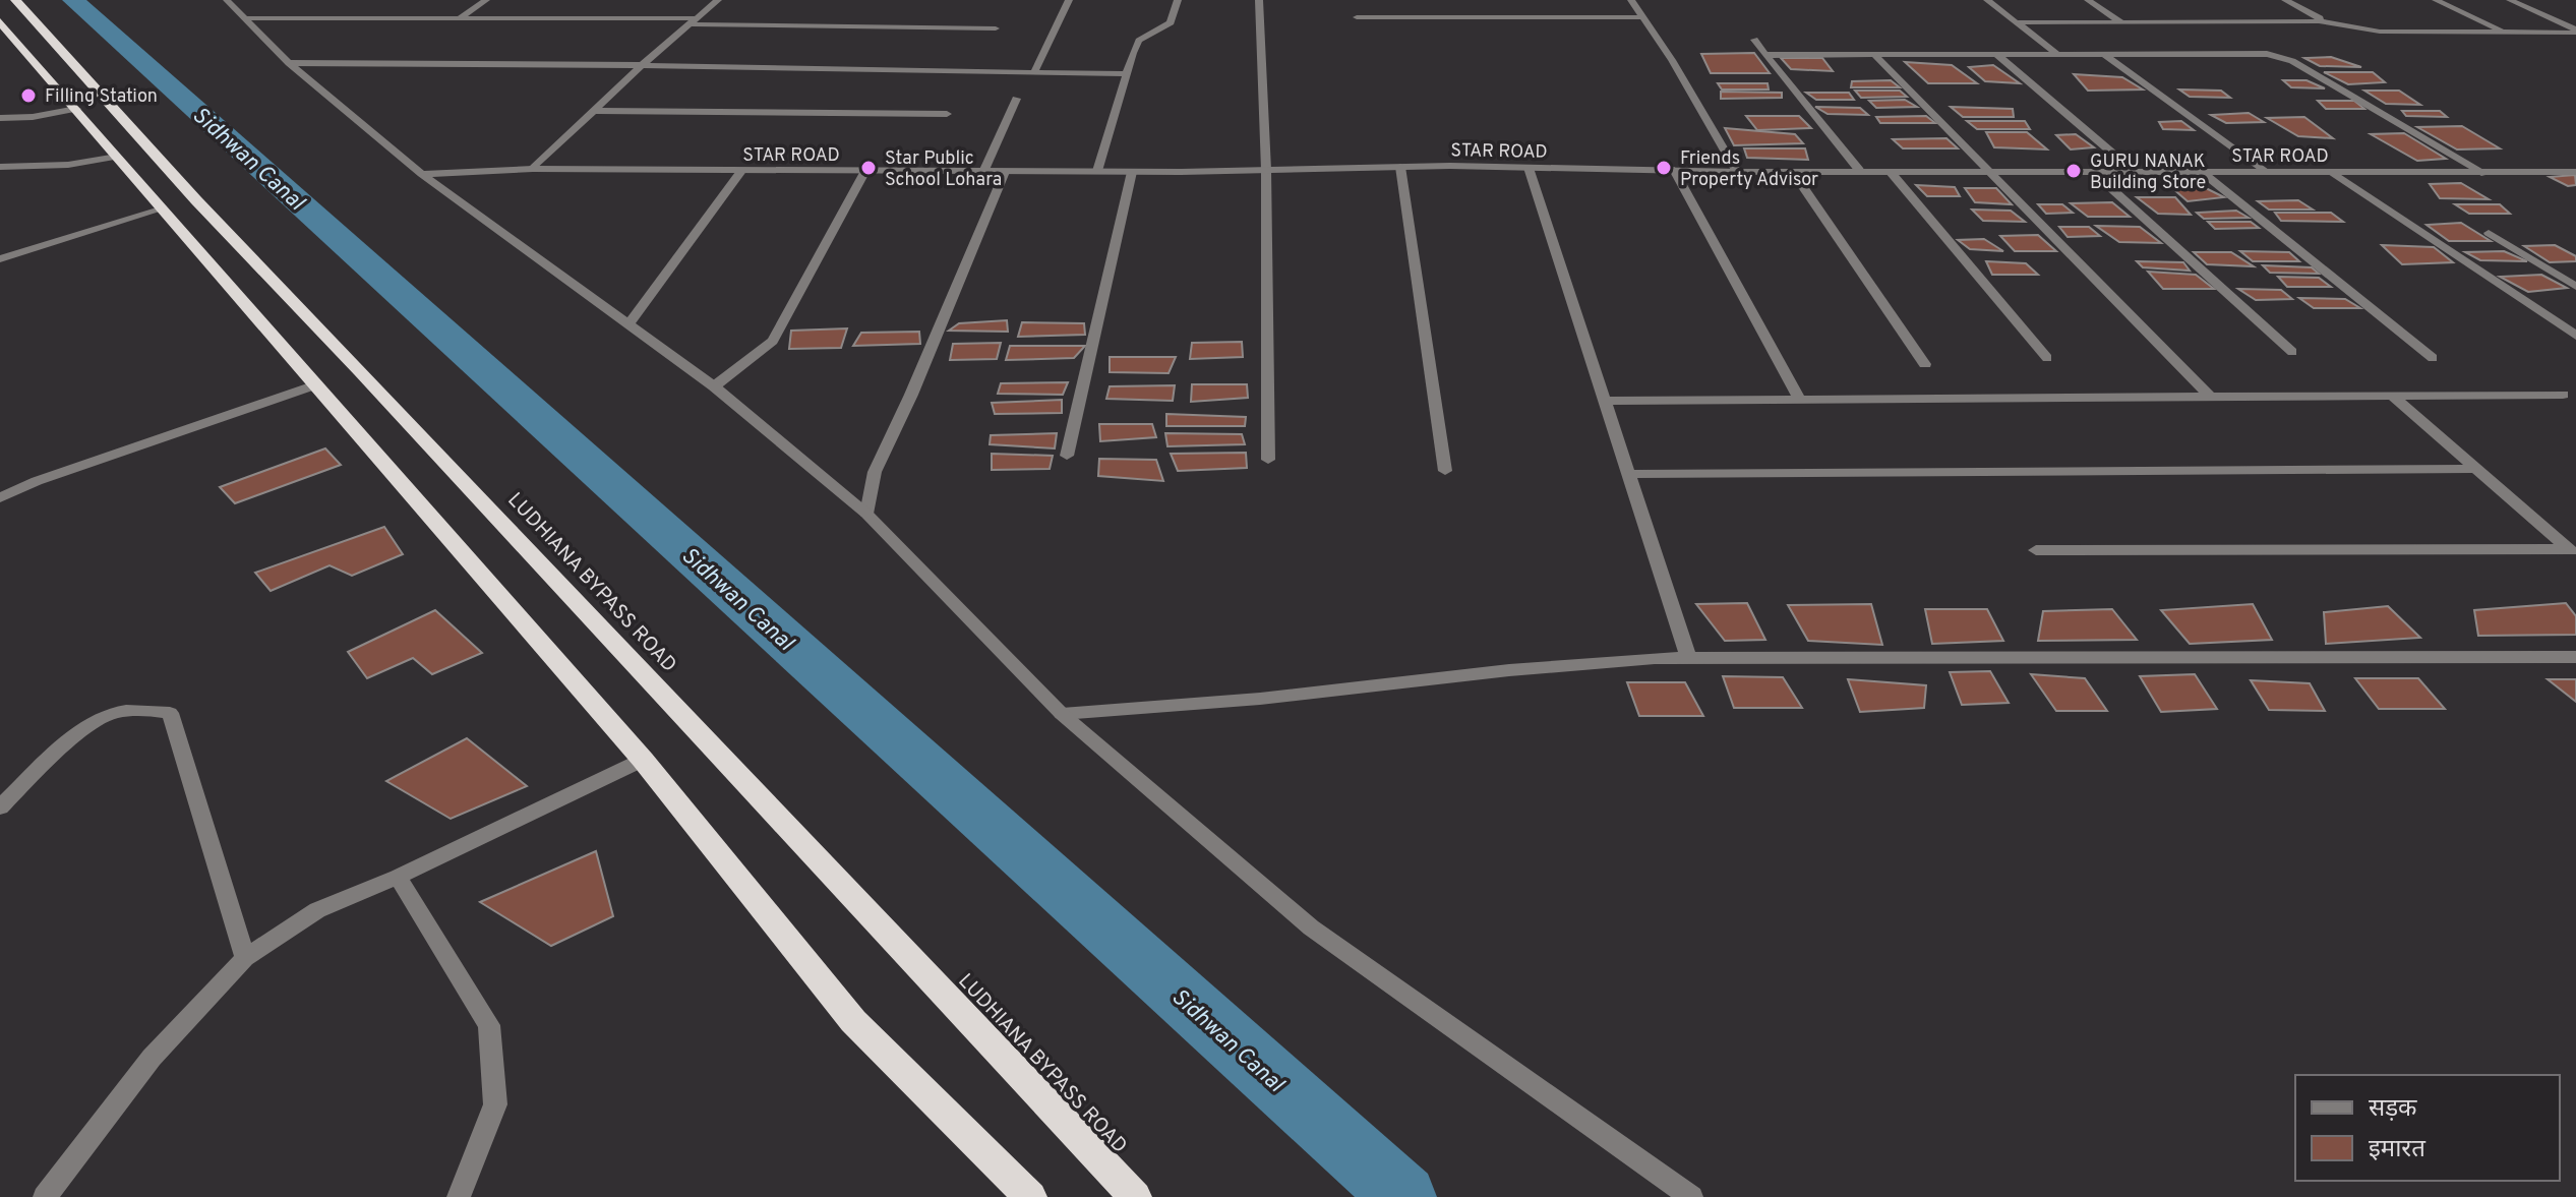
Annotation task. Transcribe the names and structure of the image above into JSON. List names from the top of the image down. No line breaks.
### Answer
{"streets":{"highway":["LUDHIANA BYPASS ROAD"],"street":["STAR ROAD"]},"water":["Sidhwan Canal"],"places":["Filling Station","Star Public School Lohara","Friends Property Advisor","GURU NANAK Building Store"],"legend":["सड़क","इमारत"]}
